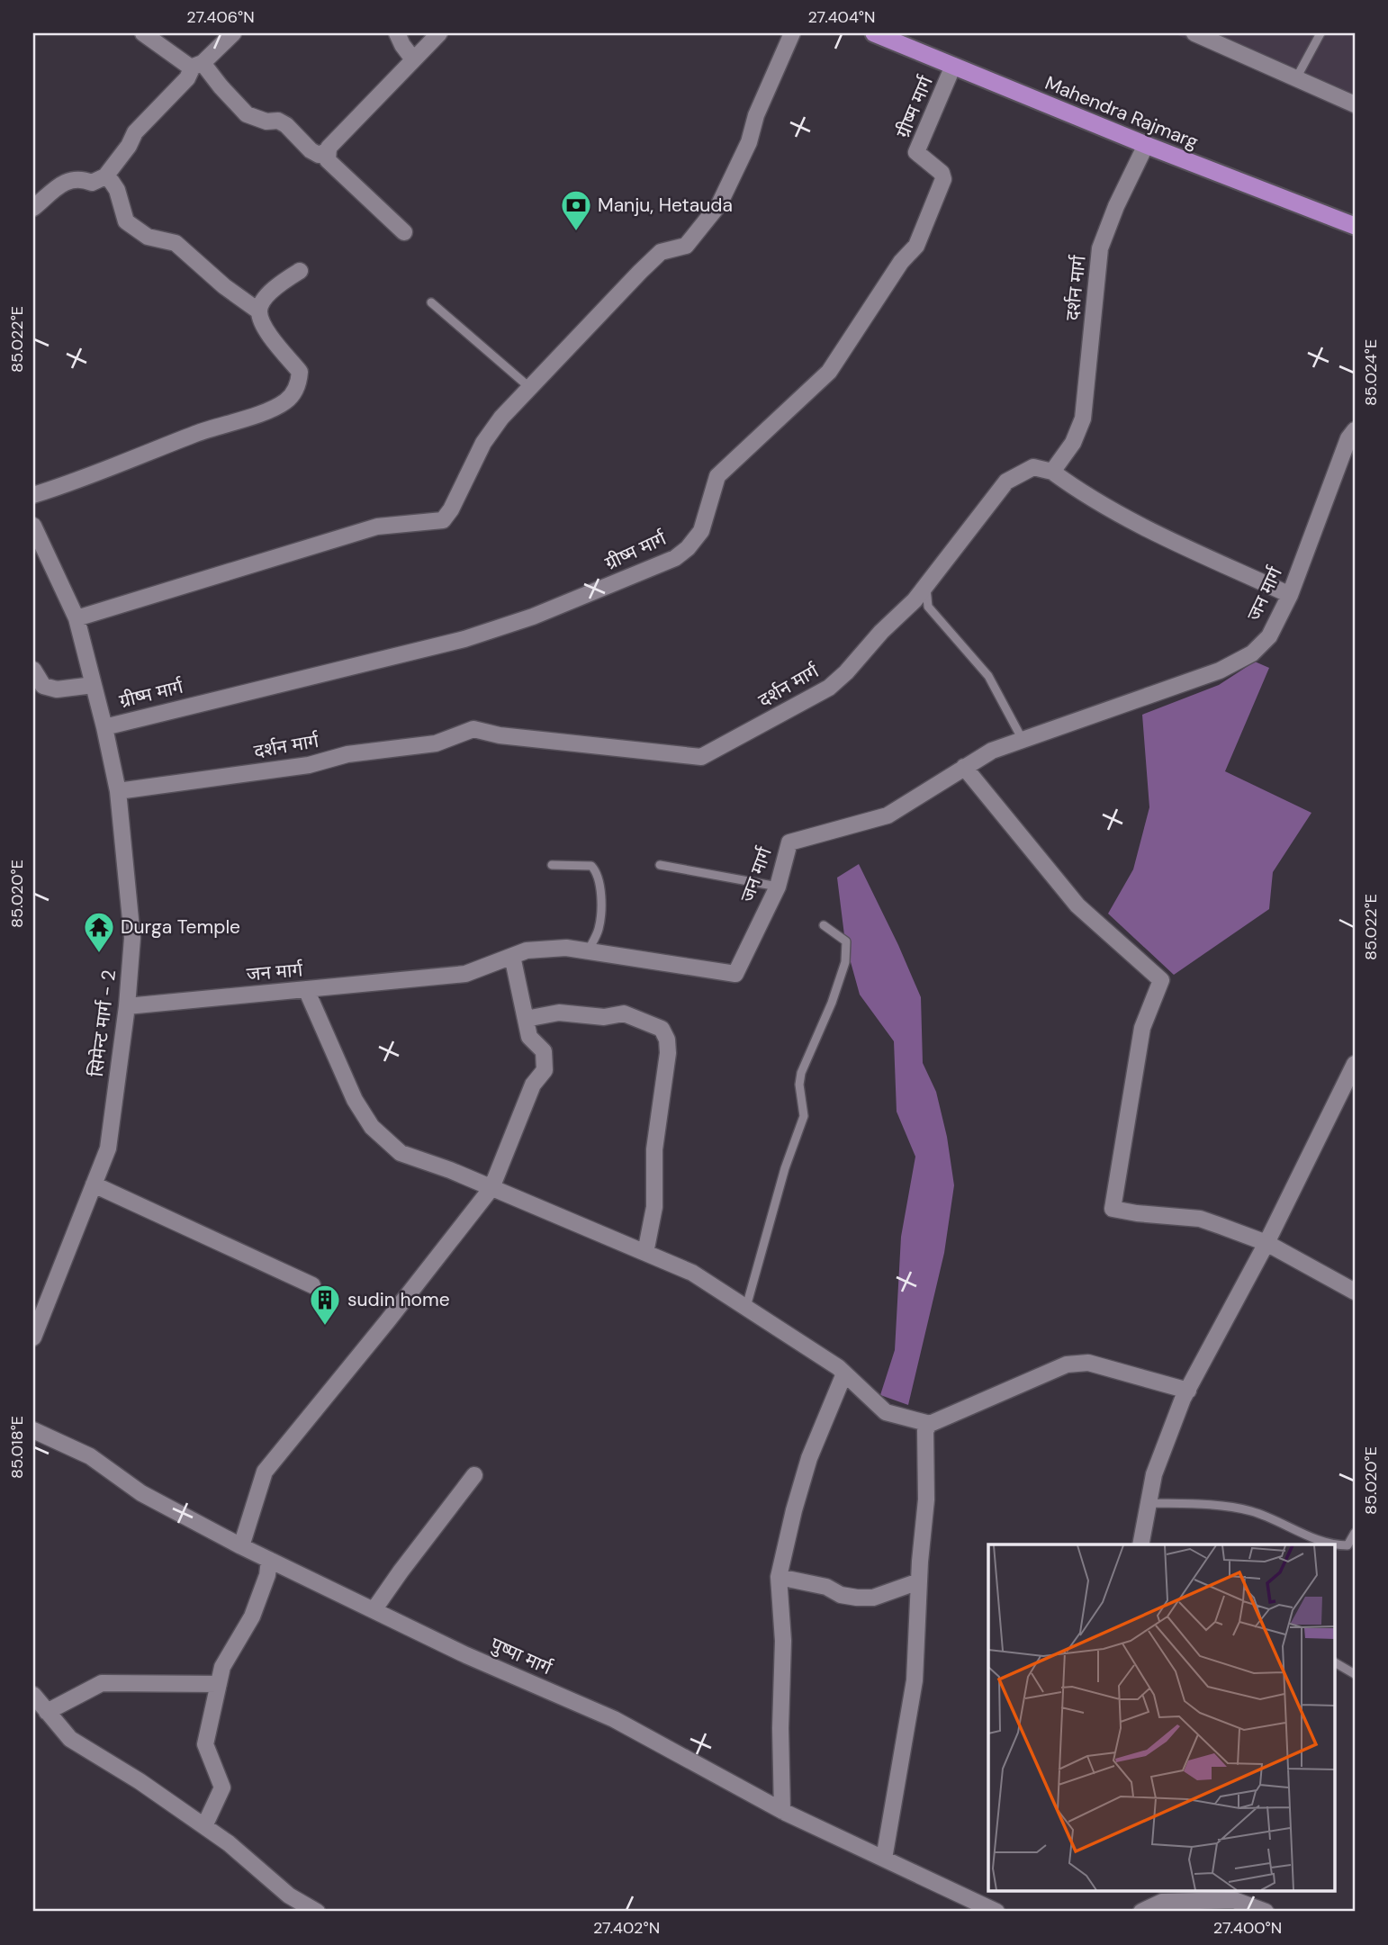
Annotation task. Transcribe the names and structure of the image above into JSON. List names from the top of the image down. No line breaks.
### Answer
{"streets":{"highway":["Mahendra Rajmarg"],"street":["ग्रीष्म मार्ग","दर्शन मार्ग","जन मार्ग","सिमेन्ट मार्ग - 2","पुष्पा मार्ग"]},"crossings":[["ग्रीष्म मार्ग","Mahendra Rajmarg"],["ग्रीष्म मार्ग","सिमेन्ट मार्ग - 2"],["Mahendra Rajmarg","दर्शन मार्ग"],["दर्शन मार्ग","सिमेन्ट मार्ग - 2"],["जन मार्ग","सिमेन्ट मार्ग - 2"]],"places":{"bank":["Manju, Hetauda"],"temple":["Durga Temple"],"building":["sudin home"]},"coordinates":["27.406°N","27.404°N","85.022°E","85.024°E","85.020°E","85.018°E","27.402°N","27.400°N"]}
